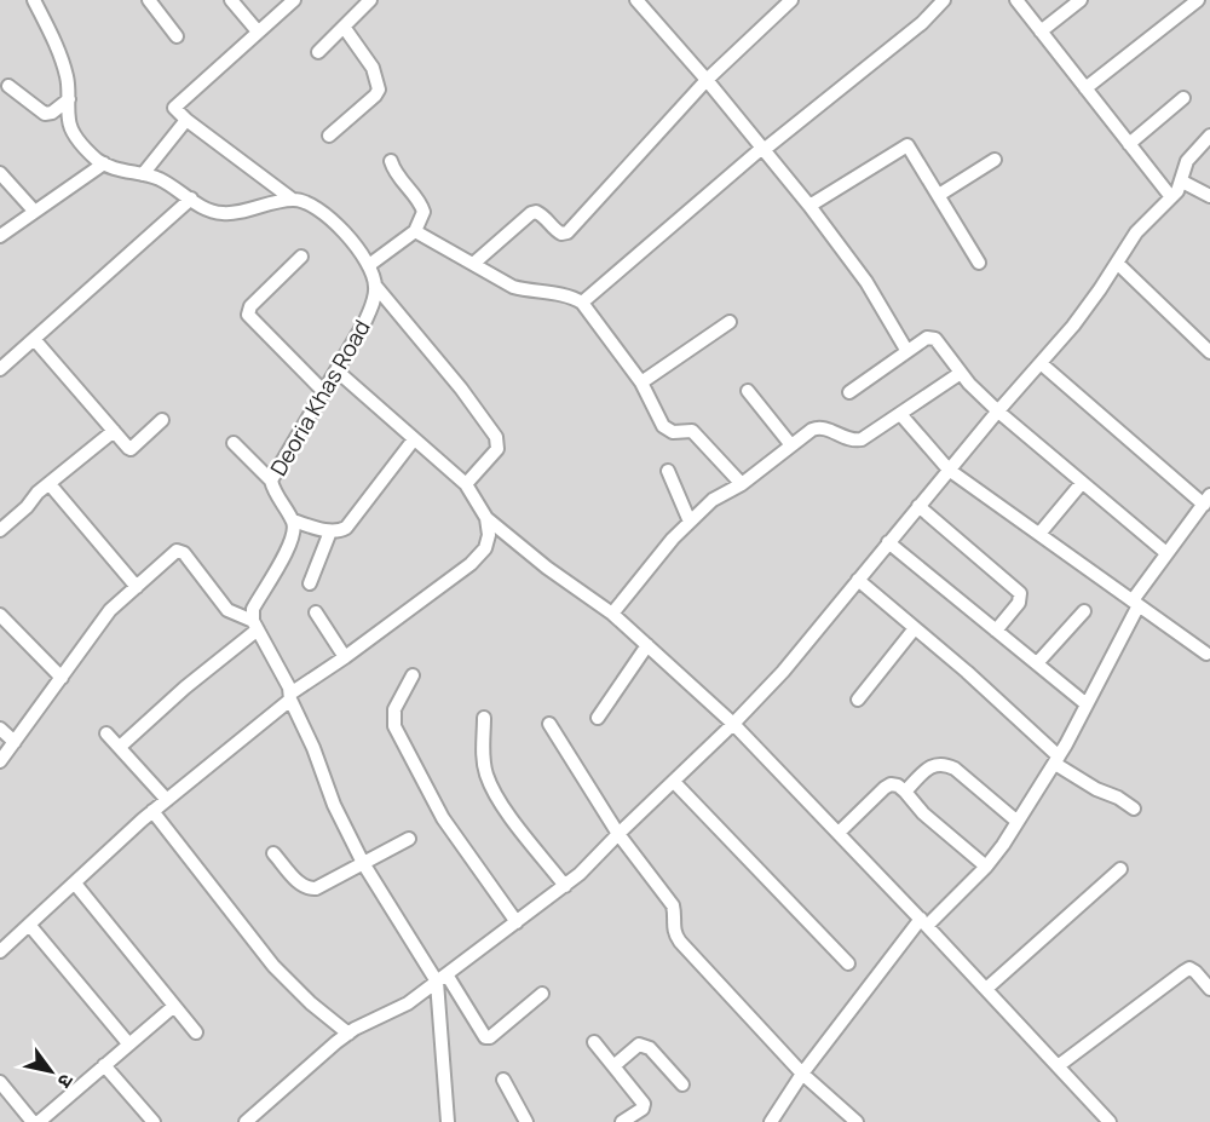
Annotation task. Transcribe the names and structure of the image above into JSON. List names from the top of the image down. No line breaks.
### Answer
{"streets":{"street":["Deoria Khas Road"]},"north":"bottom right"}
